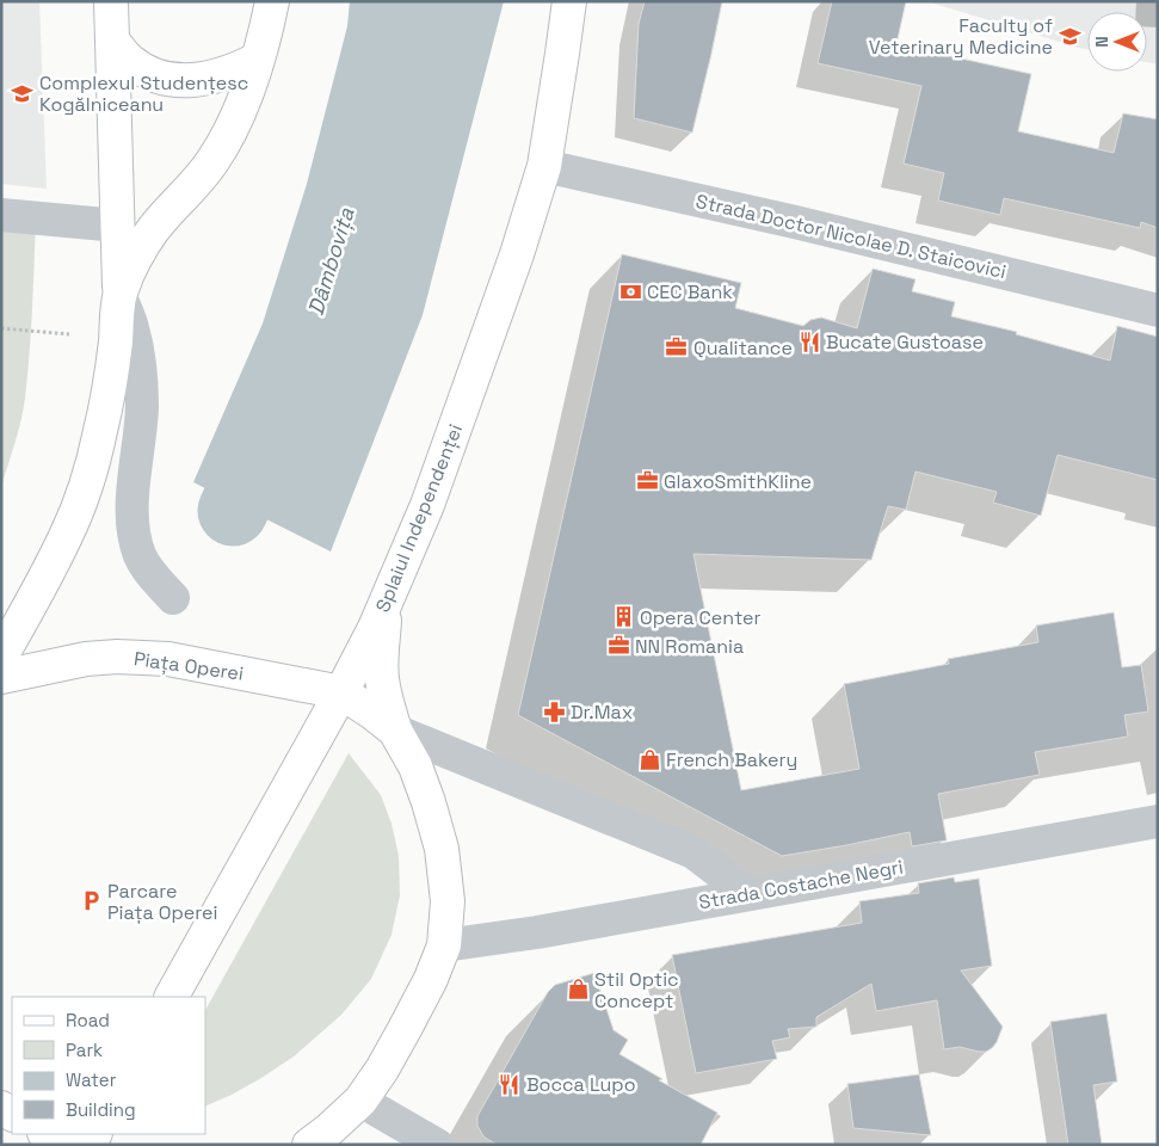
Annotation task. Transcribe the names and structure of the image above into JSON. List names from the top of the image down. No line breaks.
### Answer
{"streets":{"main road":["Splaiul Independenței","Piața Operei"],"street":["Strada Doctor Nicolae D. Staicovici","Strada Costache Negri"]},"crossings":[["Strada Doctor Nicolae D. Staicovici","Splaiul Independenței"],["Splaiul Independenței","Piața Operei"]],"water":["Dâmbovița"],"places":{"school or university":["Faculty of Veterinary Medicine","Complexul Studențesc Kogălniceanu"],"bank":["CEC Bank"],"restaurant":["Bucate Gustoase","Bocca Lupo"],"office":["Qualitance","GlaxoSmithKline","NN Romania"],"building":["Opera Center"],"pharmacy":["Dr.Max"],"shop":["French Bakery","Stil Optic Concept"],"parking":["Parcare Piața Operei"]},"legend":["Road","Park","Water","Building"],"north":"left"}
